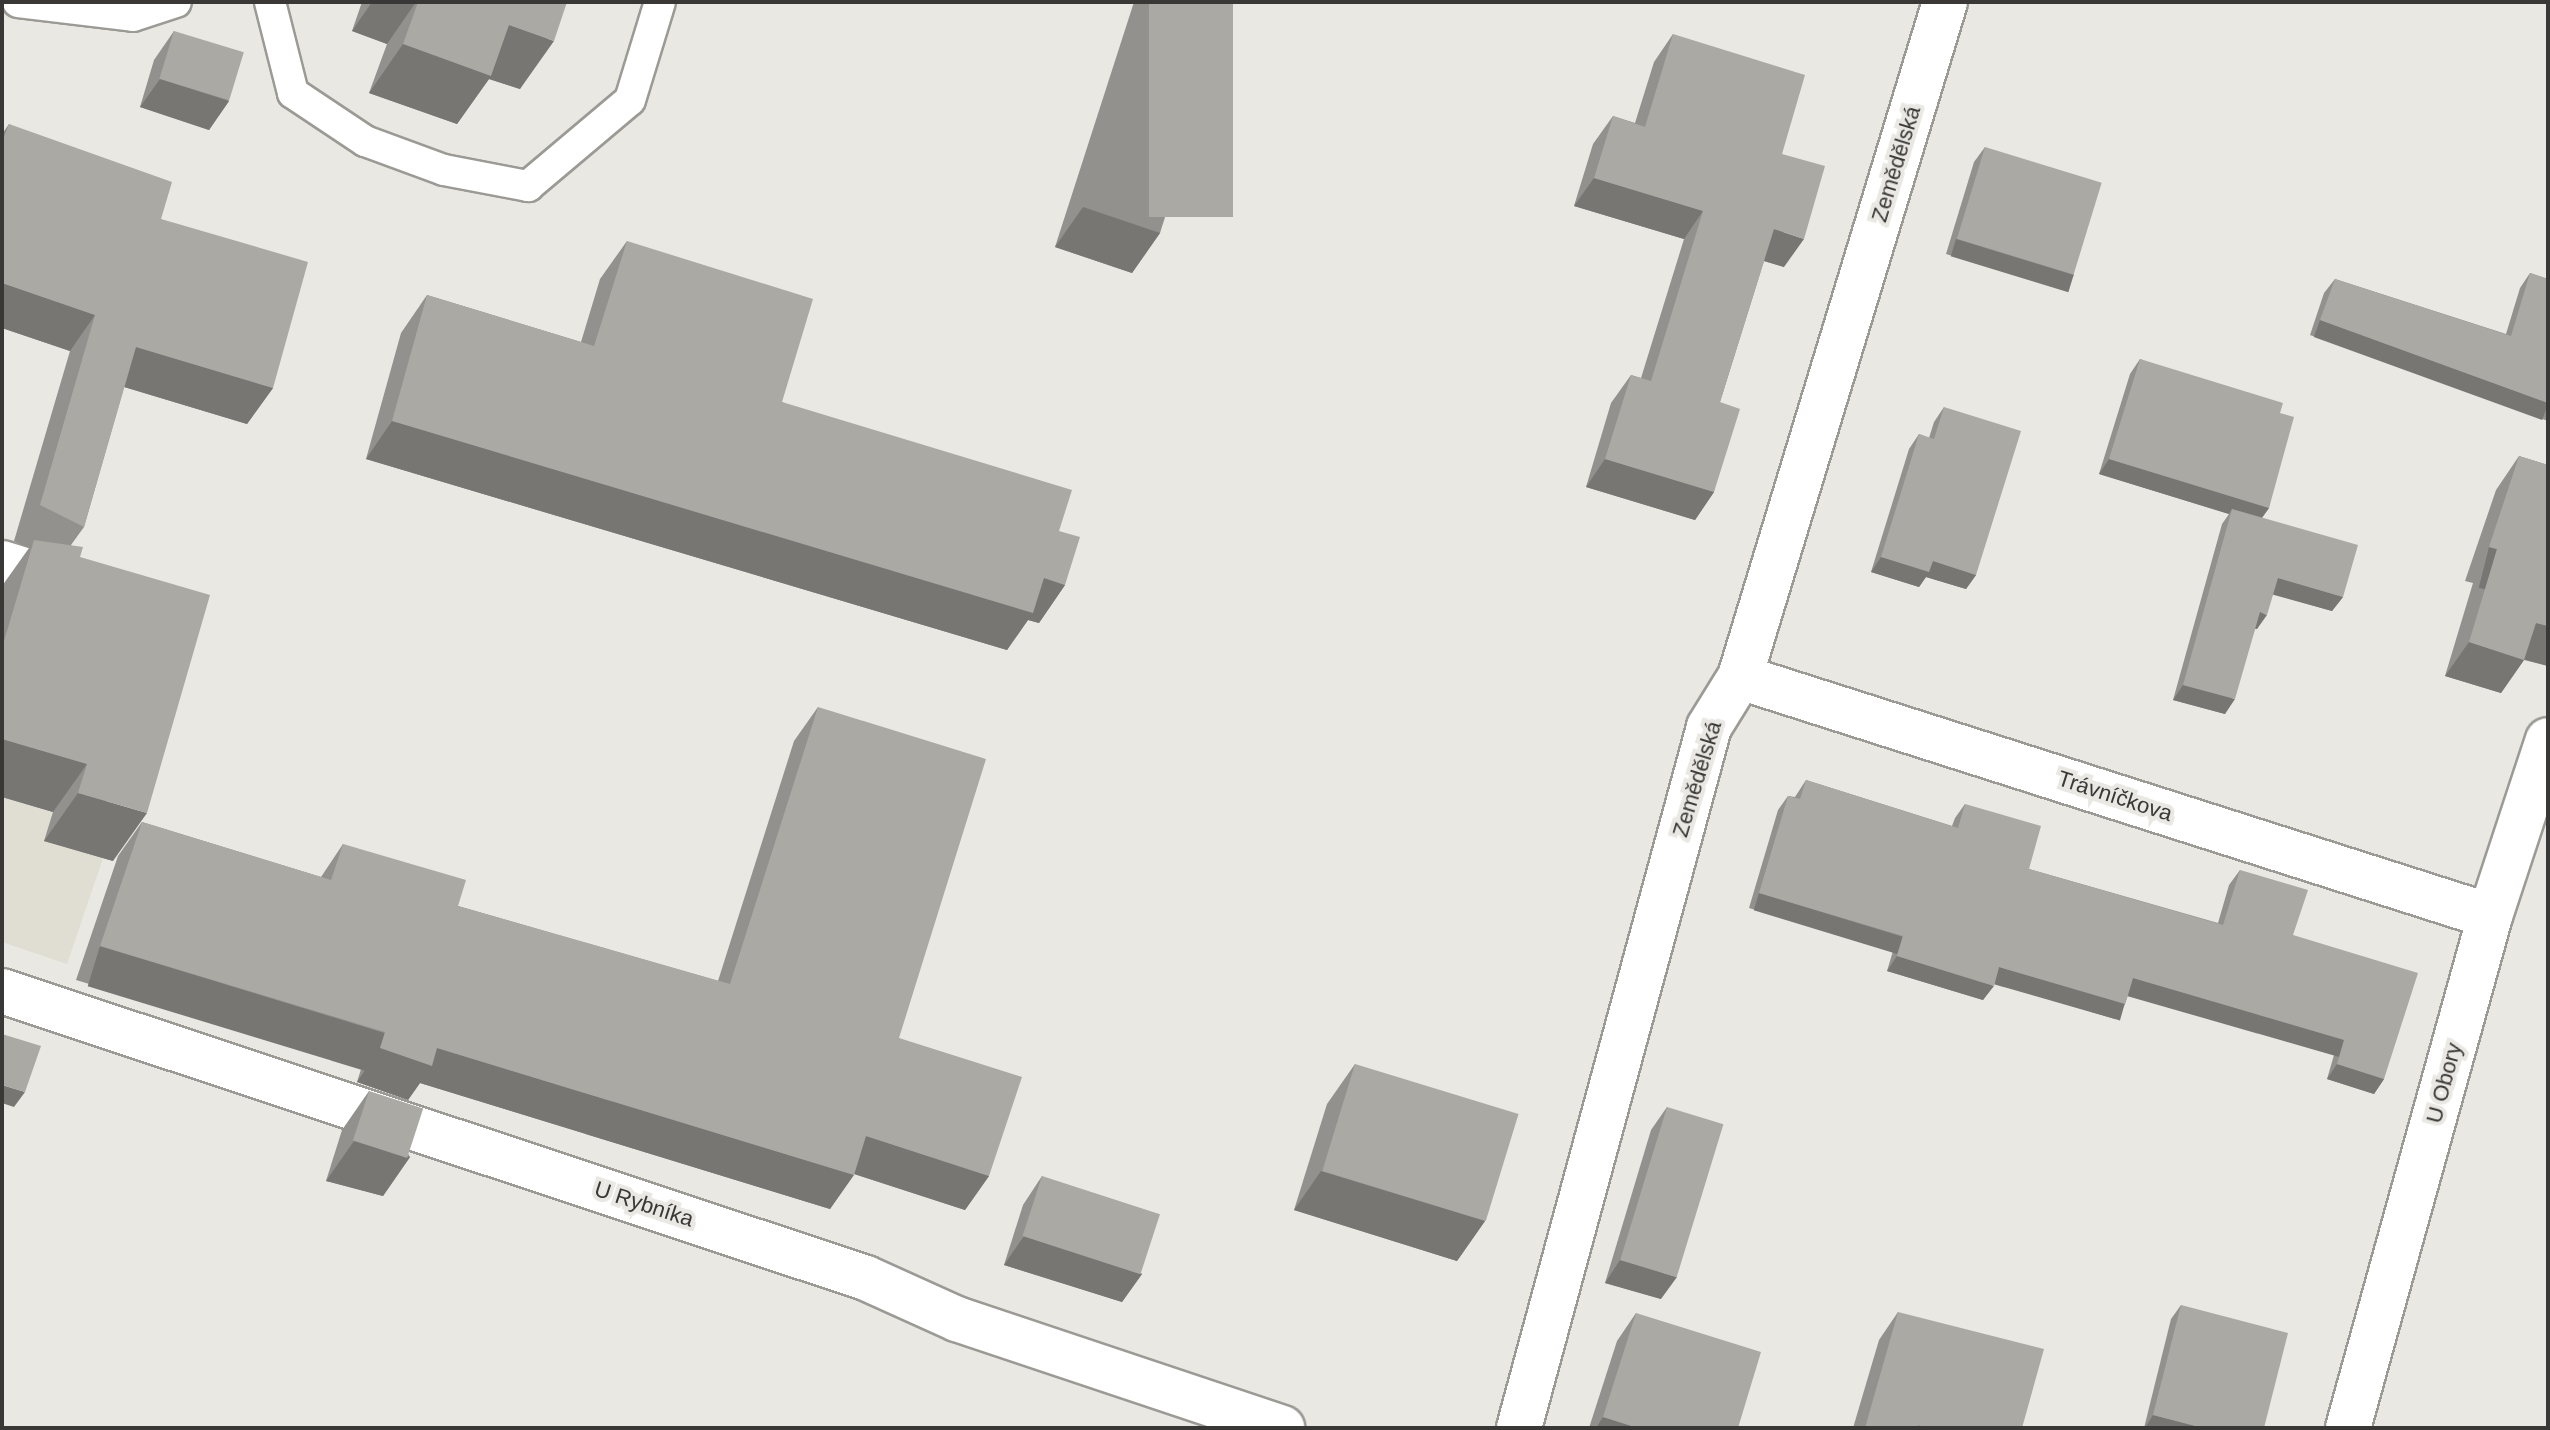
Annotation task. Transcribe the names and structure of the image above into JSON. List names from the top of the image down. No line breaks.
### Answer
{"streets":{"street":["Zemědělská","Trávníčkova","U Obory","U Rybníka"]},"crossings":[["Zemědělská","Trávníčkova"],["Trávníčkova","U Obory"]]}
